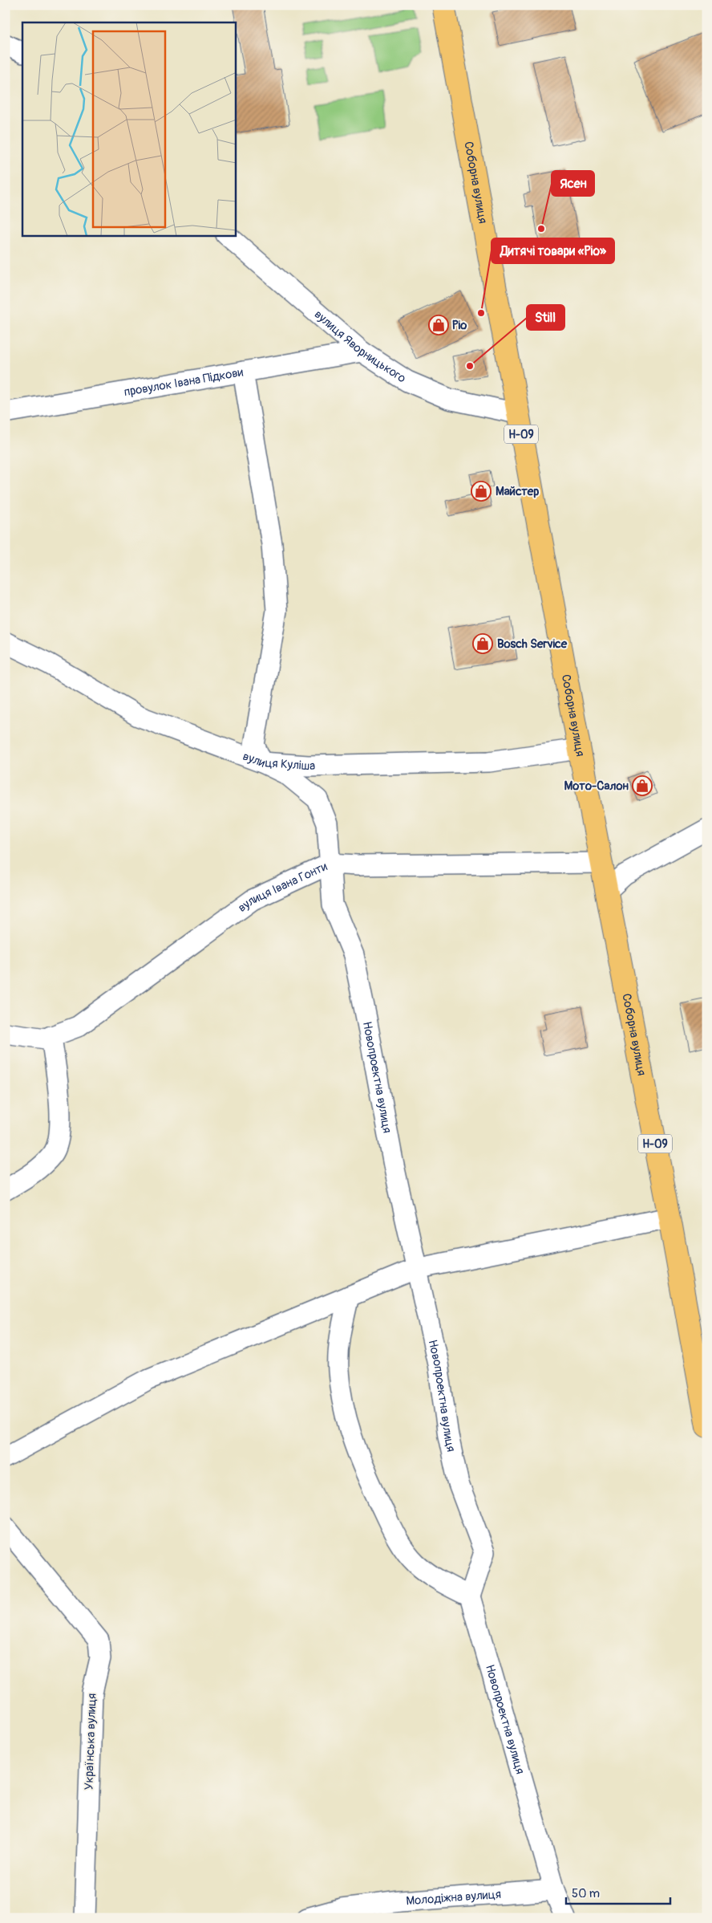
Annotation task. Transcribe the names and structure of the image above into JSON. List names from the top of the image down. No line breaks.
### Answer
{"streets":{"main road":["Соборна вулиця","Н-09"],"street":["вулиця Яворницького","провулок Івана Підкови","вулиця Куліша","вулиця Івана Гонти","Новопроектна вулиця","Українська вулиця","Молодіжна вулиця"]},"crossings":[["Соборна вулиця","вулиця Яворницького"],["Соборна вулиця","вулиця Куліша"],["Соборна вулиця","вулиця Івана Гонти"],["вулиця Яворницького","провулок Івана Підкови"],["вулиця Куліша","Новопроектна вулиця"],["вулиця Івана Гонти","Новопроектна вулиця"],["Новопроектна вулиця","Молодіжна вулиця"]],"places":{"other":["Ясен","Дитячі товари «Ріо»","Still"],"shop":["Ріо","Майстер","Bosch Service","Мото-Салон"]},"scale_bar":"50 m"}
